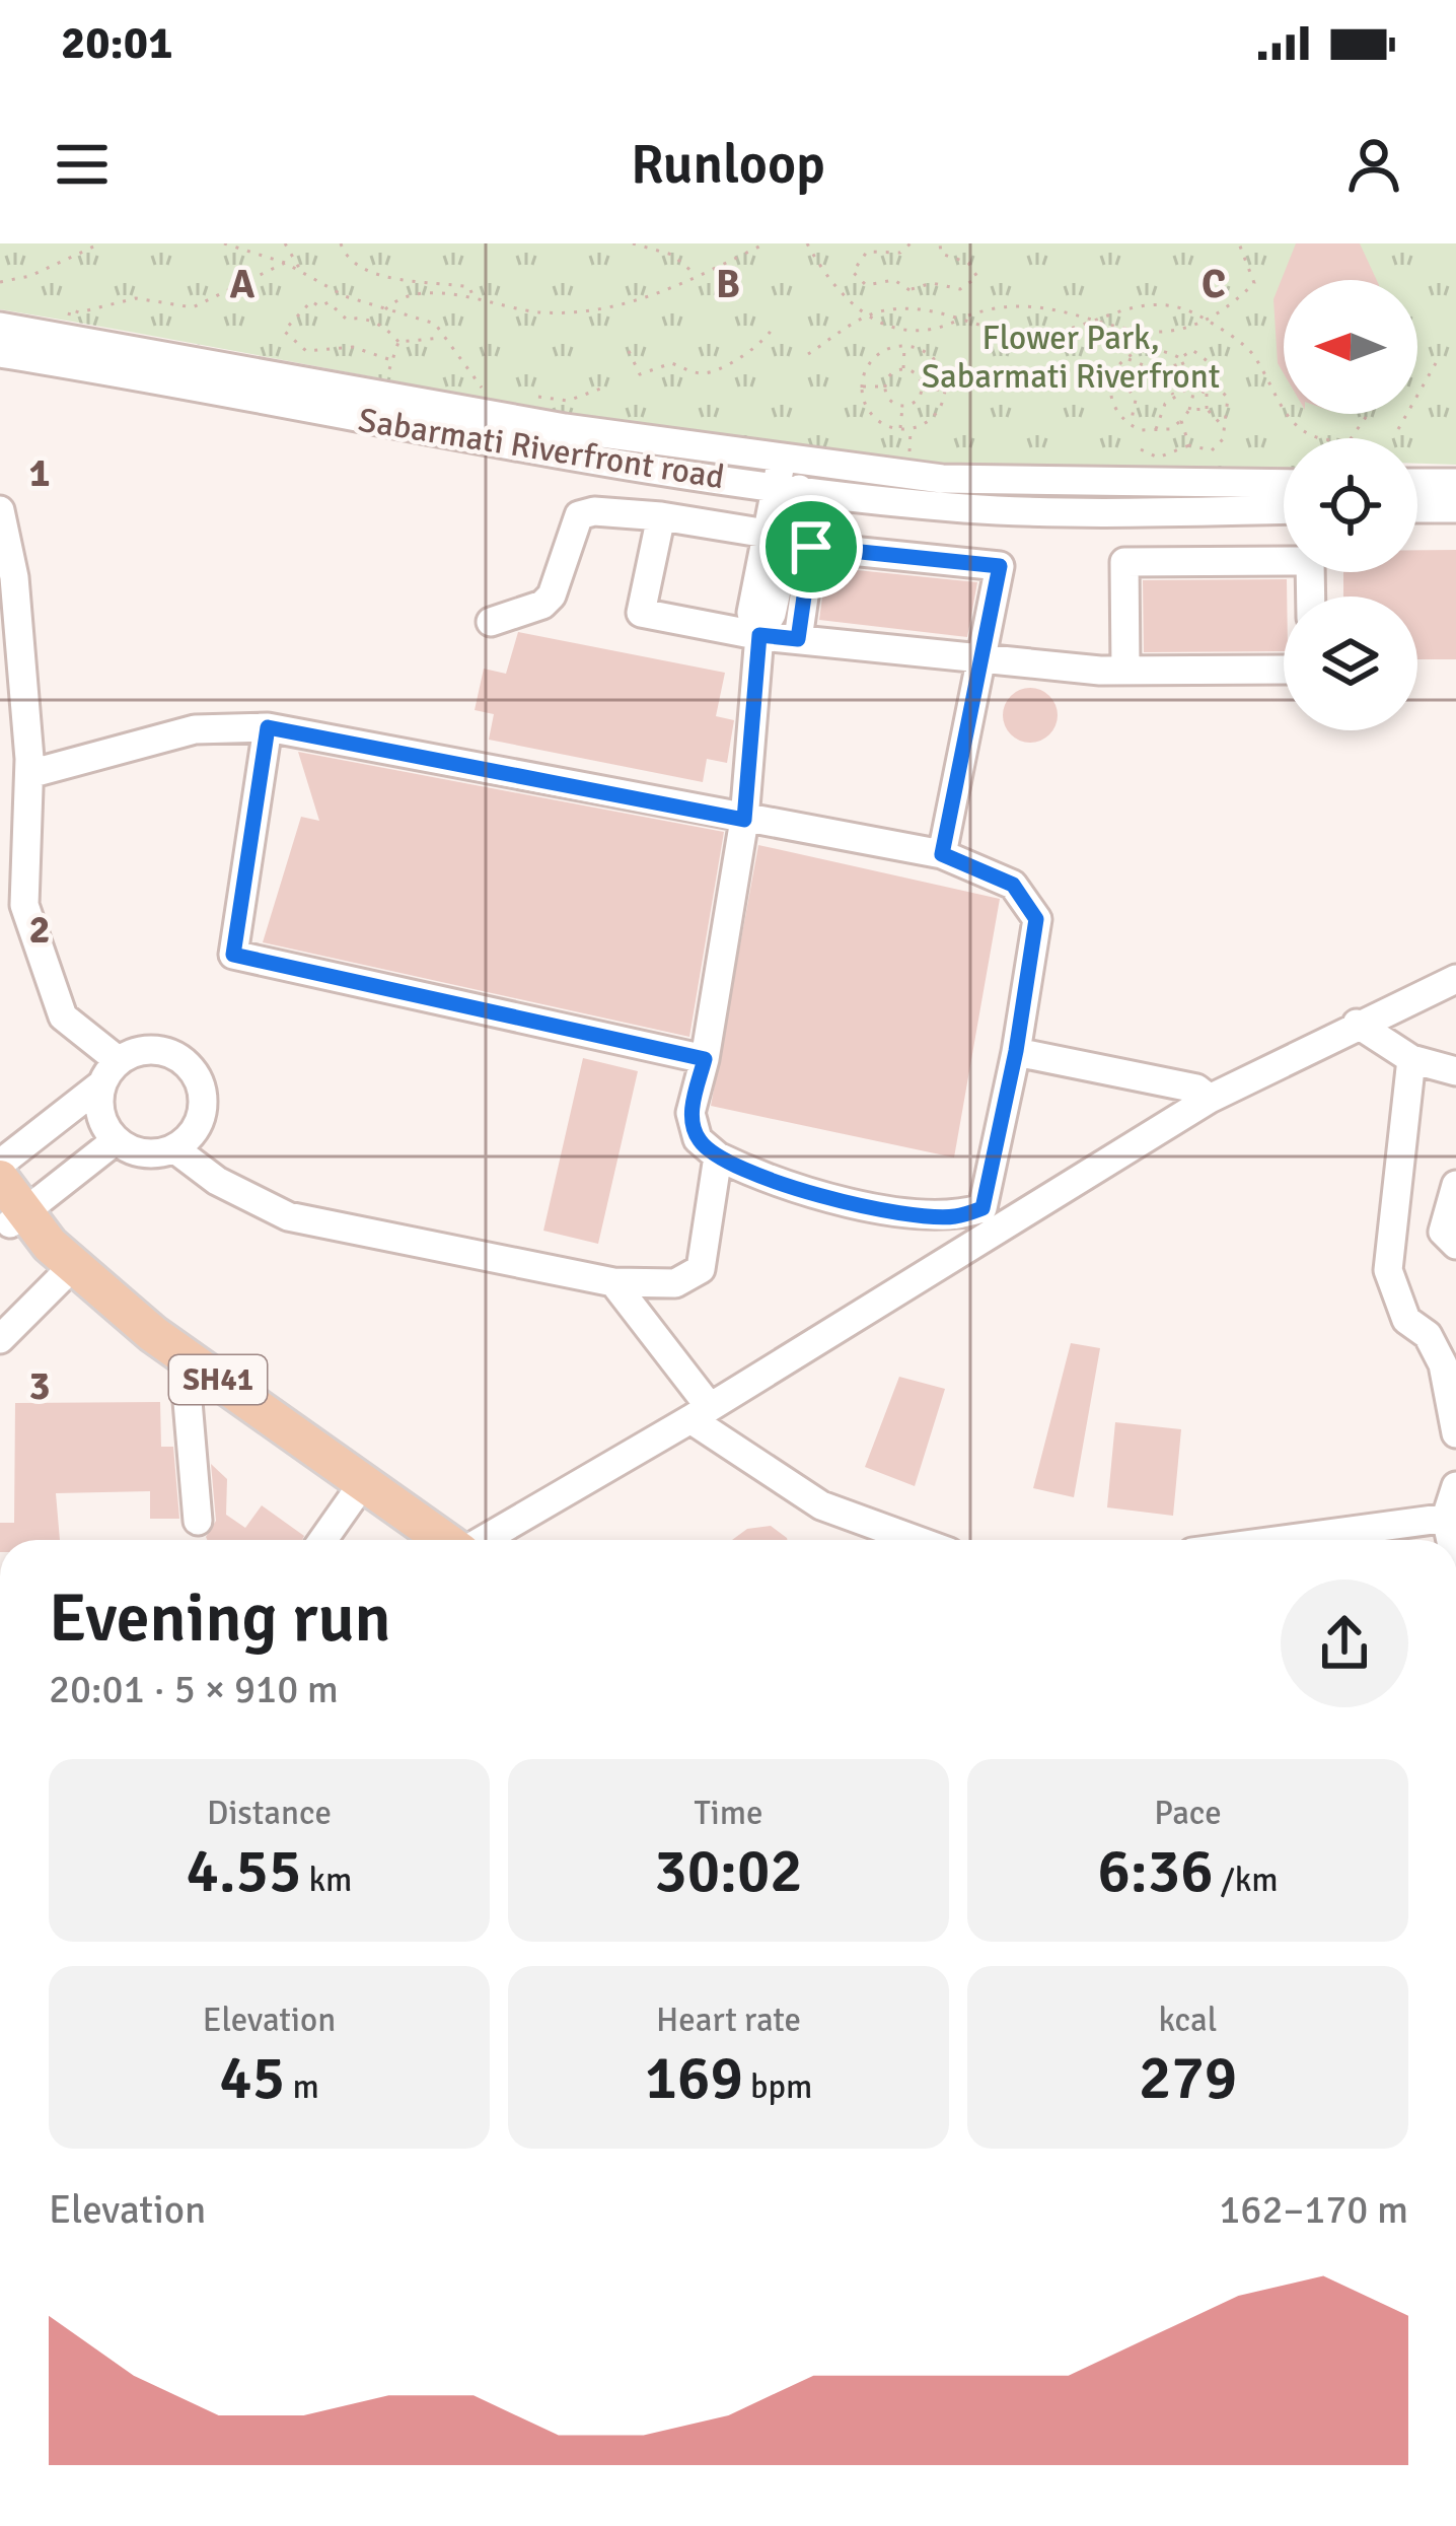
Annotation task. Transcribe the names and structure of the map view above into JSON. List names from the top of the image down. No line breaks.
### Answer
{"streets":{"main road":["SH41"],"street":["Sabarmati Riverfront road"]},"parks":["Flower Park, Sabarmati Riverfront"],"north":"left","page":{"status":"20:01","header":"Runloop","heading":["Evening run","20:01 · 5 × 910 m"],"stats":[["Distance","4.55 km"],["Time","30:02"],["Pace","6:36 /km"],["Elevation","45 m"],["Heart rate","169 bpm"],["kcal","279"]],"chart":["Elevation","162–170 m"]},"grid":{"columns":["A","B","C"],"rows":["1","2","3"]}}
